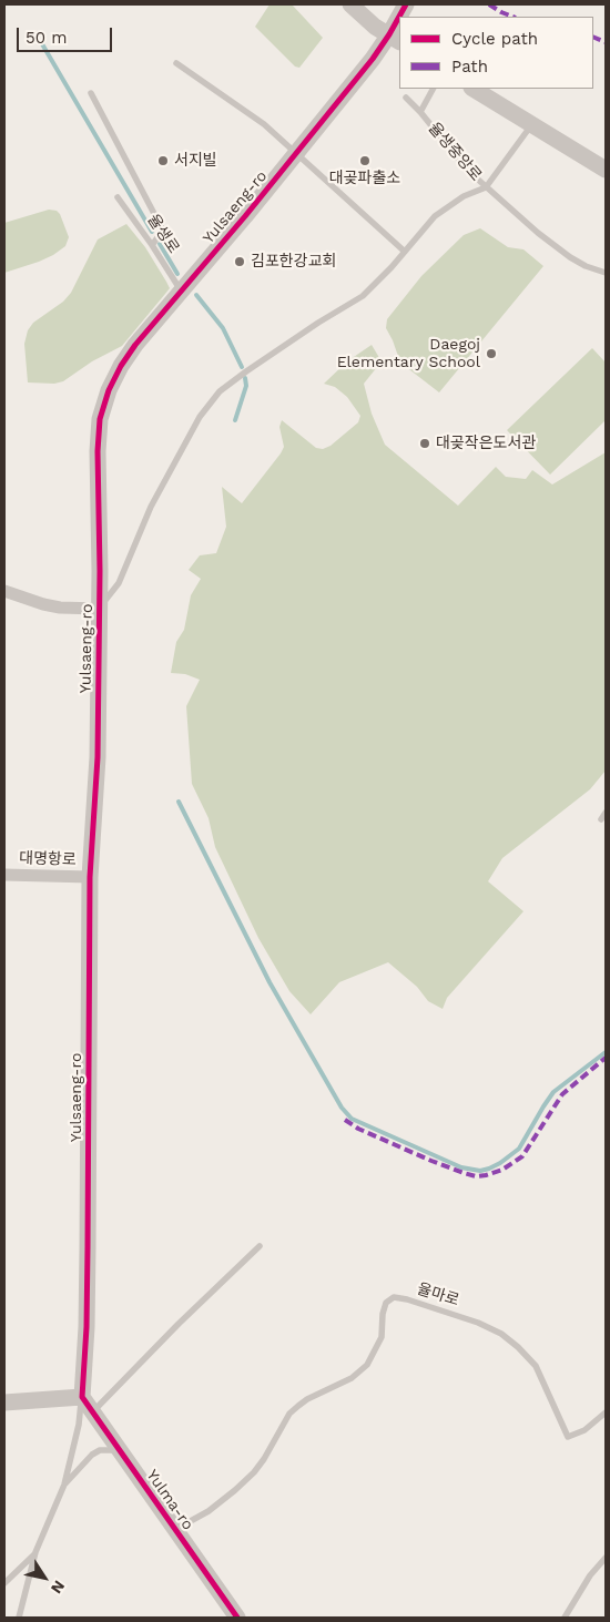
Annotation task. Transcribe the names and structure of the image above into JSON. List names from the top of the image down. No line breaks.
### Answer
{"streets":{"street":["Yulsaeng-ro","대명항로","Yulma-ro"],"lane":["율생중앙로","율생로","율마로"]},"crossings":[["Yulsaeng-ro","율생로"],["Yulsaeng-ro","대명항로"],["Yulsaeng-ro","Yulma-ro"],["율마로","Yulma-ro"]],"places":["서지빌","대곶파출소","김포한강교회","Daegoj Elementary School","대곶작은도서관"],"legend":["Cycle path","Path"],"scale_bar":"50 m","north":"bottom right"}
